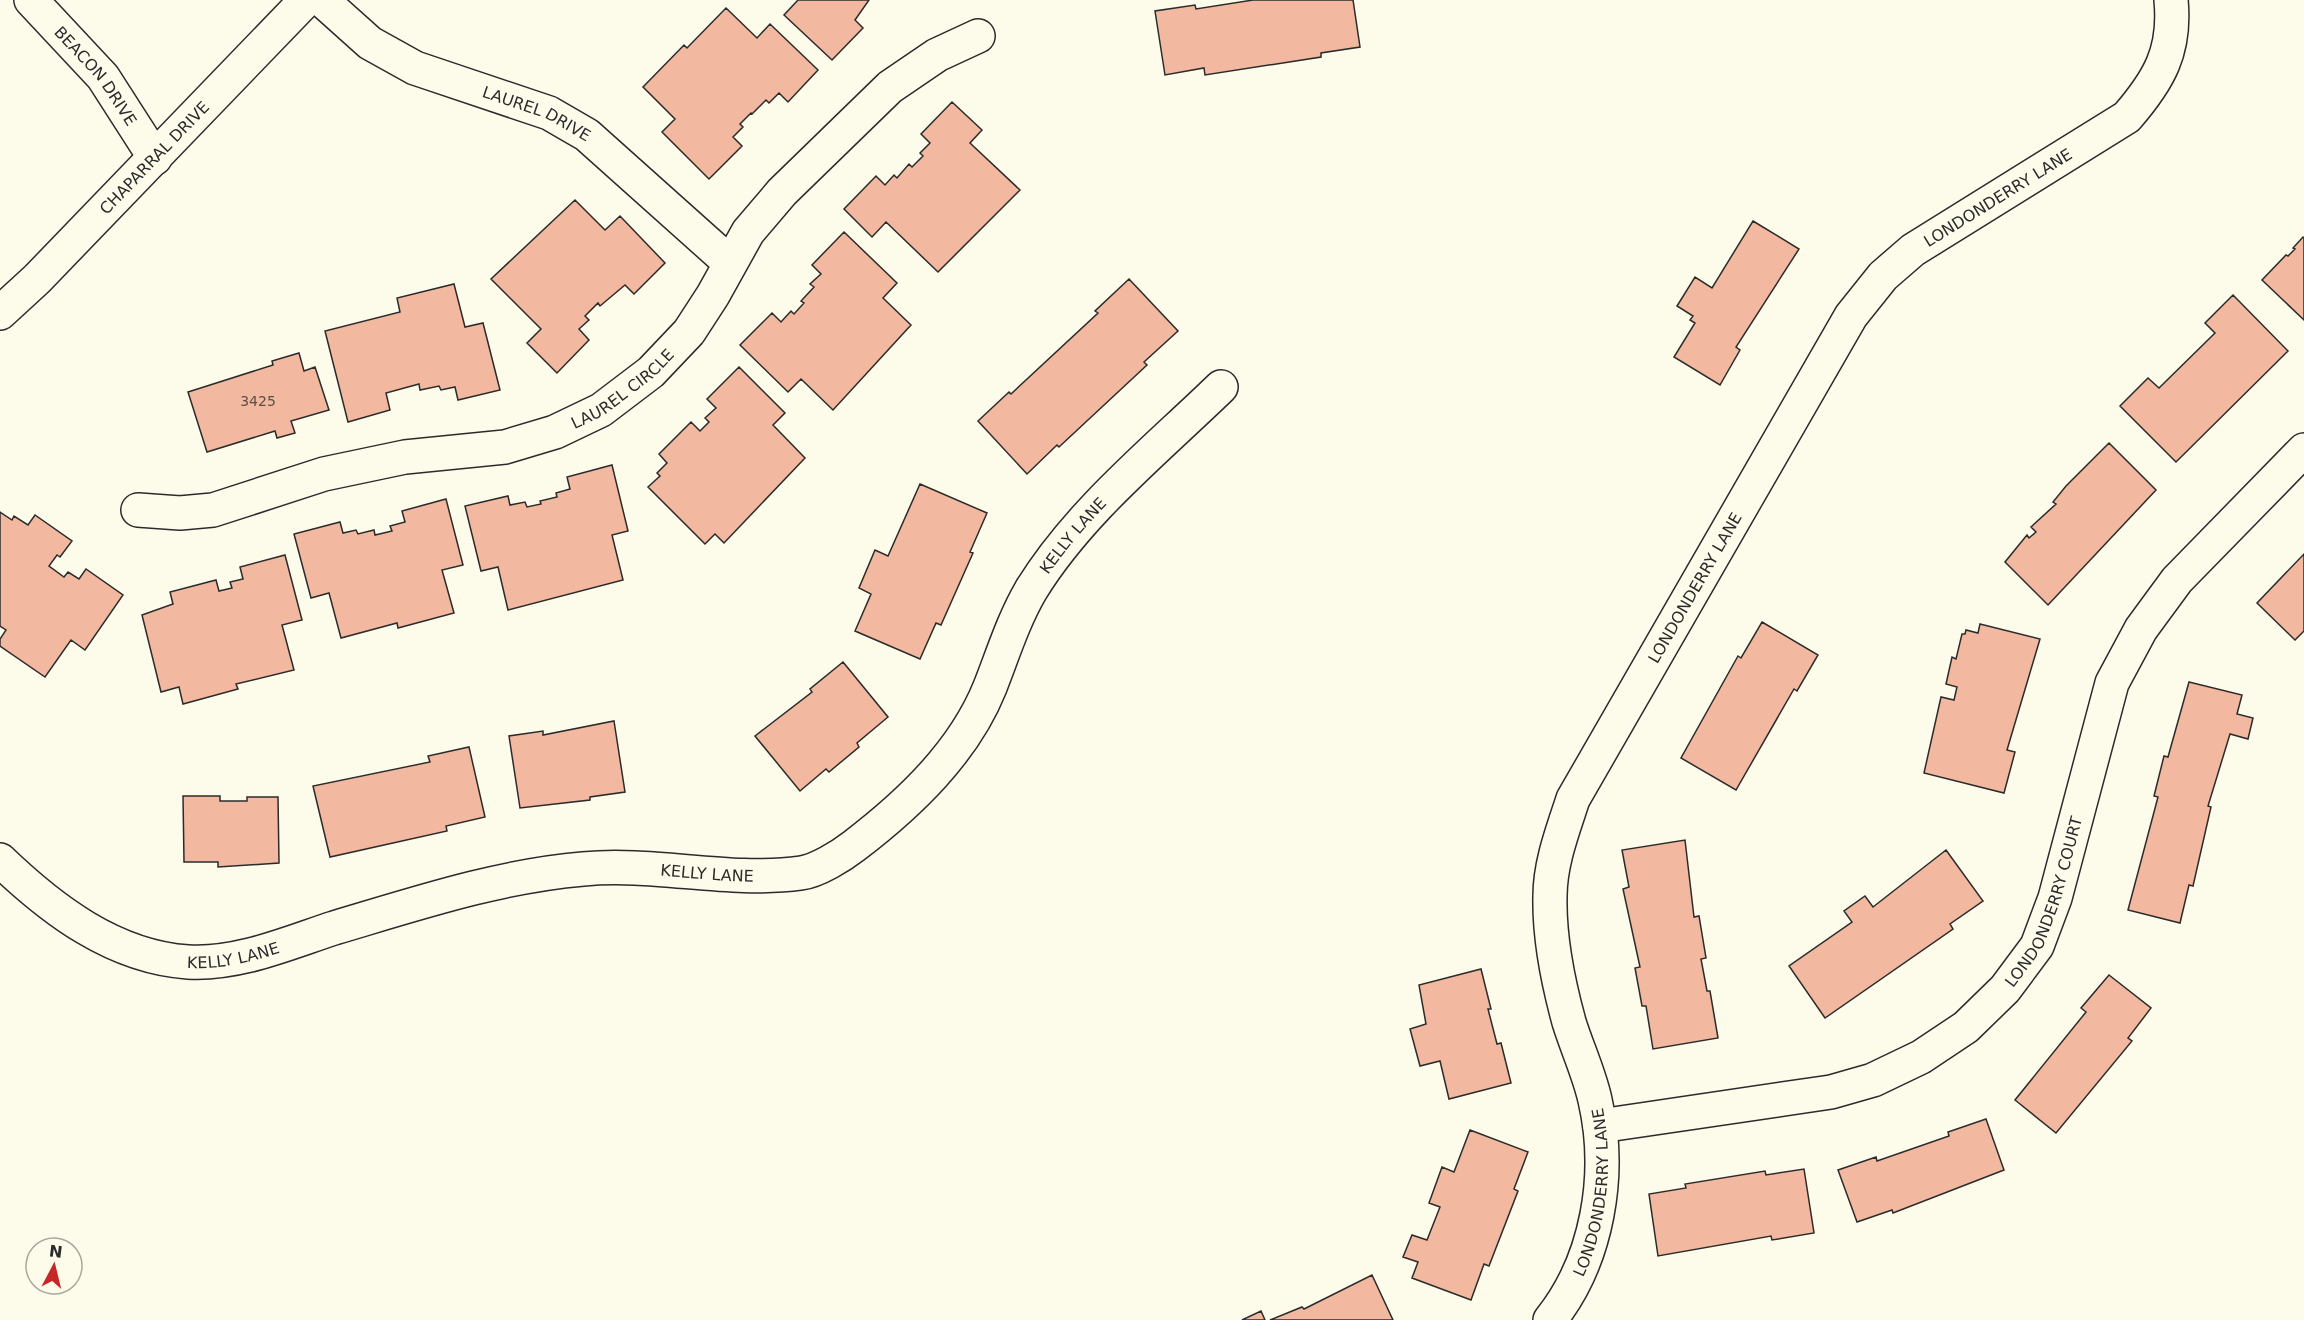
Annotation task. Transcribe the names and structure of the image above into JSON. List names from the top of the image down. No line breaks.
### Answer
{"streets":{"street":["BEACON DRIVE","LAUREL DRIVE","CHAPARRAL DRIVE","LONDONDERRY LANE","LAUREL CIRCLE","KELLY LANE","LONDONDERRY COURT"]},"crossings":[["BEACON DRIVE","CHAPARRAL DRIVE"],["LAUREL DRIVE","LAUREL CIRCLE"],["LONDONDERRY LANE","LONDONDERRY COURT"]],"house_numbers":["3425"],"north":"top"}
